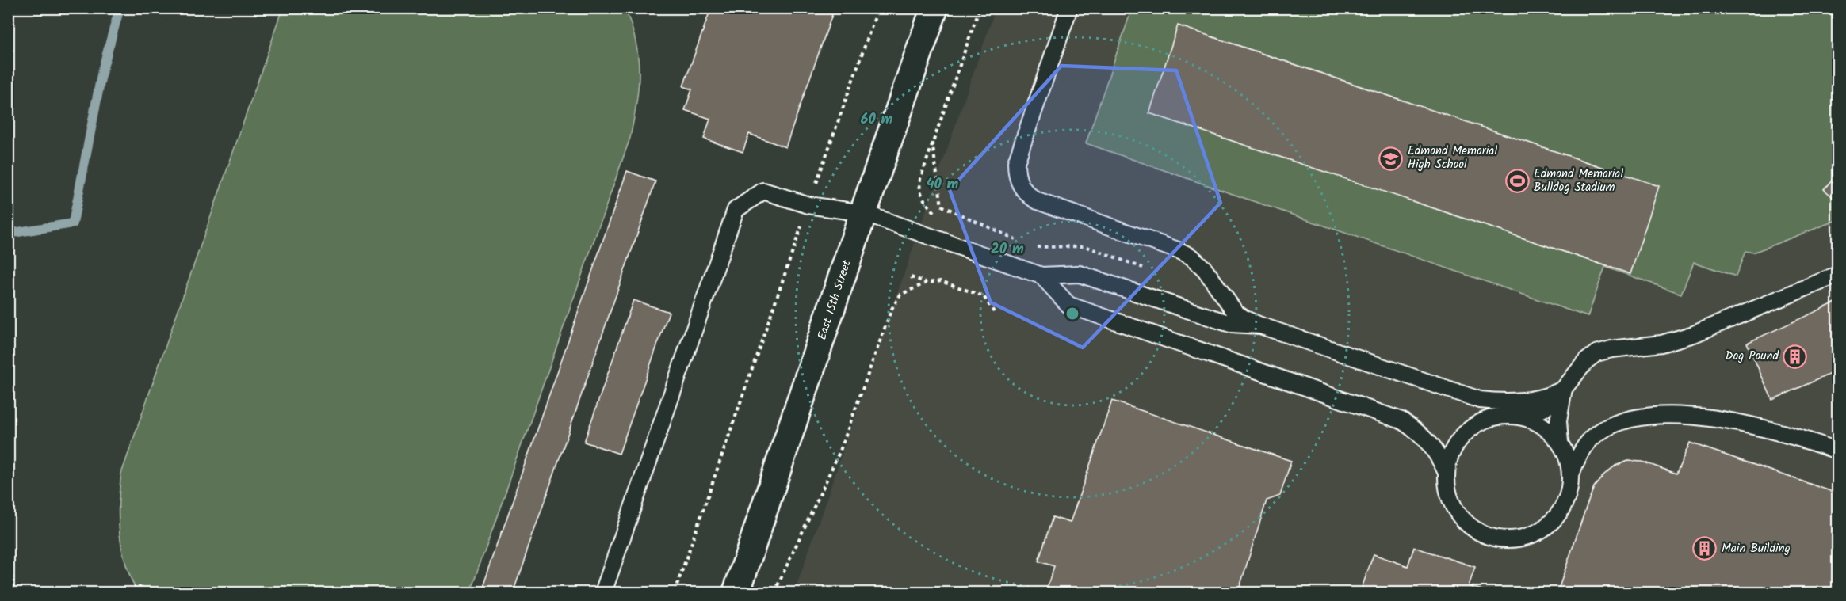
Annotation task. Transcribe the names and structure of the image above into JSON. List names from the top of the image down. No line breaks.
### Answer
{"streets":{"main road":["East 15th Street"]},"places":{"school or university":["Edmond Memorial High School"],"sports":["Edmond Memorial Bulldog Stadium"],"building":["Dog Pound","Main Building"]},"rings":["60 m","40 m","20 m"]}
